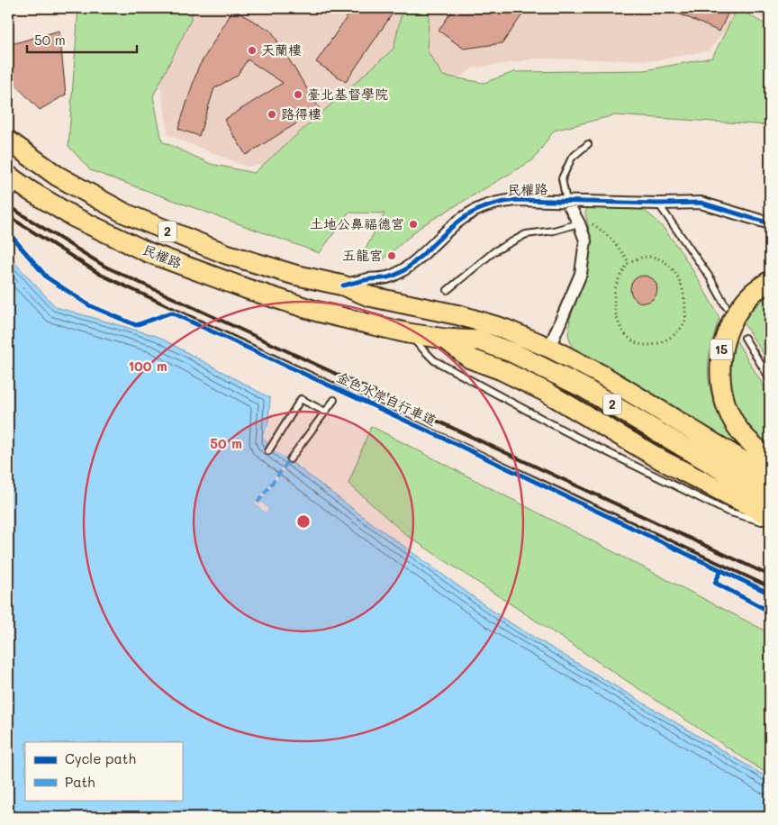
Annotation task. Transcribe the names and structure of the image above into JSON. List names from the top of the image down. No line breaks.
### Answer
{"streets":{"main road":["民權路","2","15"],"cycle path":["金色水岸自行車道"]},"places":["天蘭樓","臺北基督學院","路得樓","土地公鼻福德宮","五龍宮"],"legend":["Cycle path","Path"],"scale_bar":"50 m","rings":["100 m","50 m"]}
